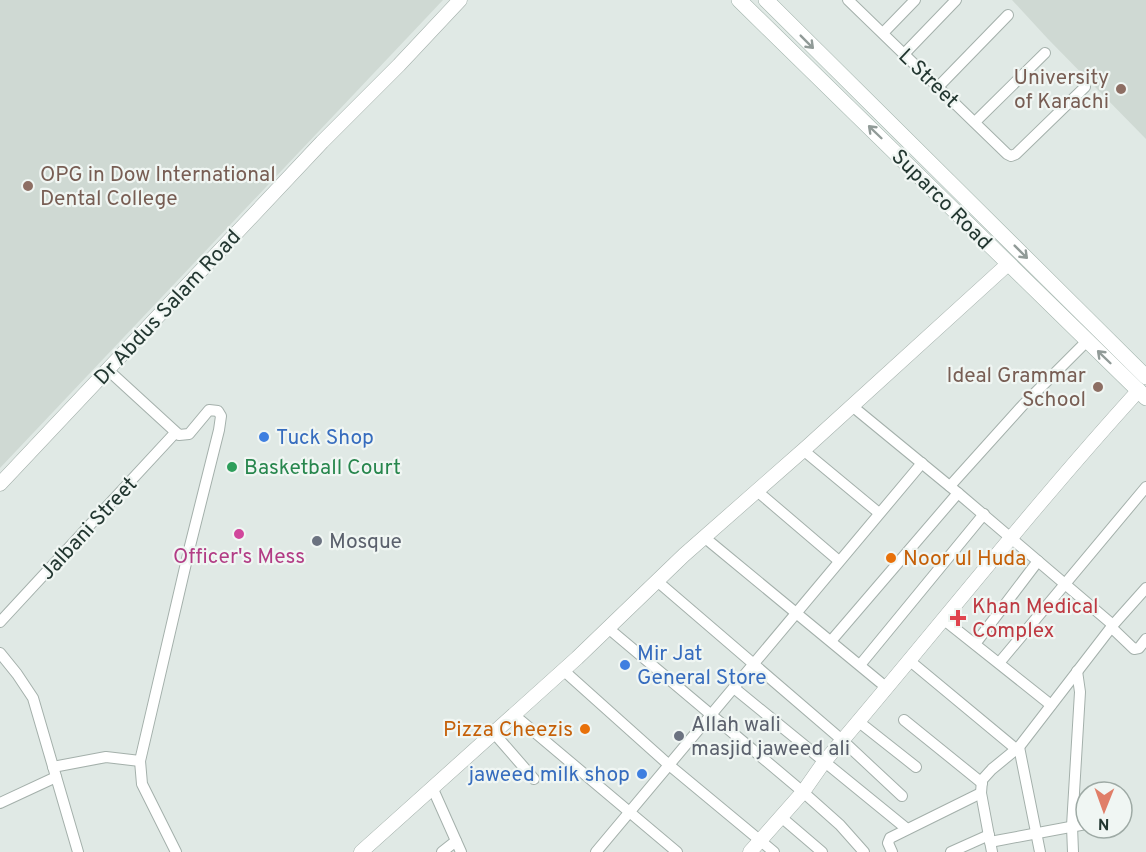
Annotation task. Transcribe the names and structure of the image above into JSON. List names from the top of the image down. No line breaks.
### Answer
{"streets":{"main road":["Suparco Road"],"street":["L Street","Dr Abdus Salam Road","Jalbani Street"]},"places":{"other":["University of Karachi","OPG in Dow International Dental College","Ideal Grammar School","Tuck Shop","Basketball Court","Officer's Mess","Mosque","Noor ul Huda","Mir Jat General Store","Pizza Cheezis","Allah wali masjid jaweed ali","jaweed milk shop"],"health":["Khan Medical Complex"]},"north":"bottom"}
